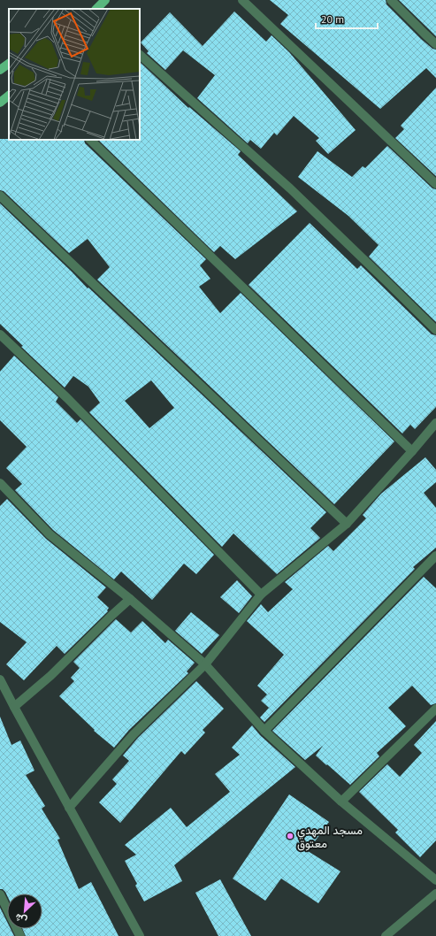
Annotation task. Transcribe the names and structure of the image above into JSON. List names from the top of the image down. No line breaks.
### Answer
{"places":["مسجد المهدي معتوق"],"scale_bar":"20 m","north":"bottom left"}
